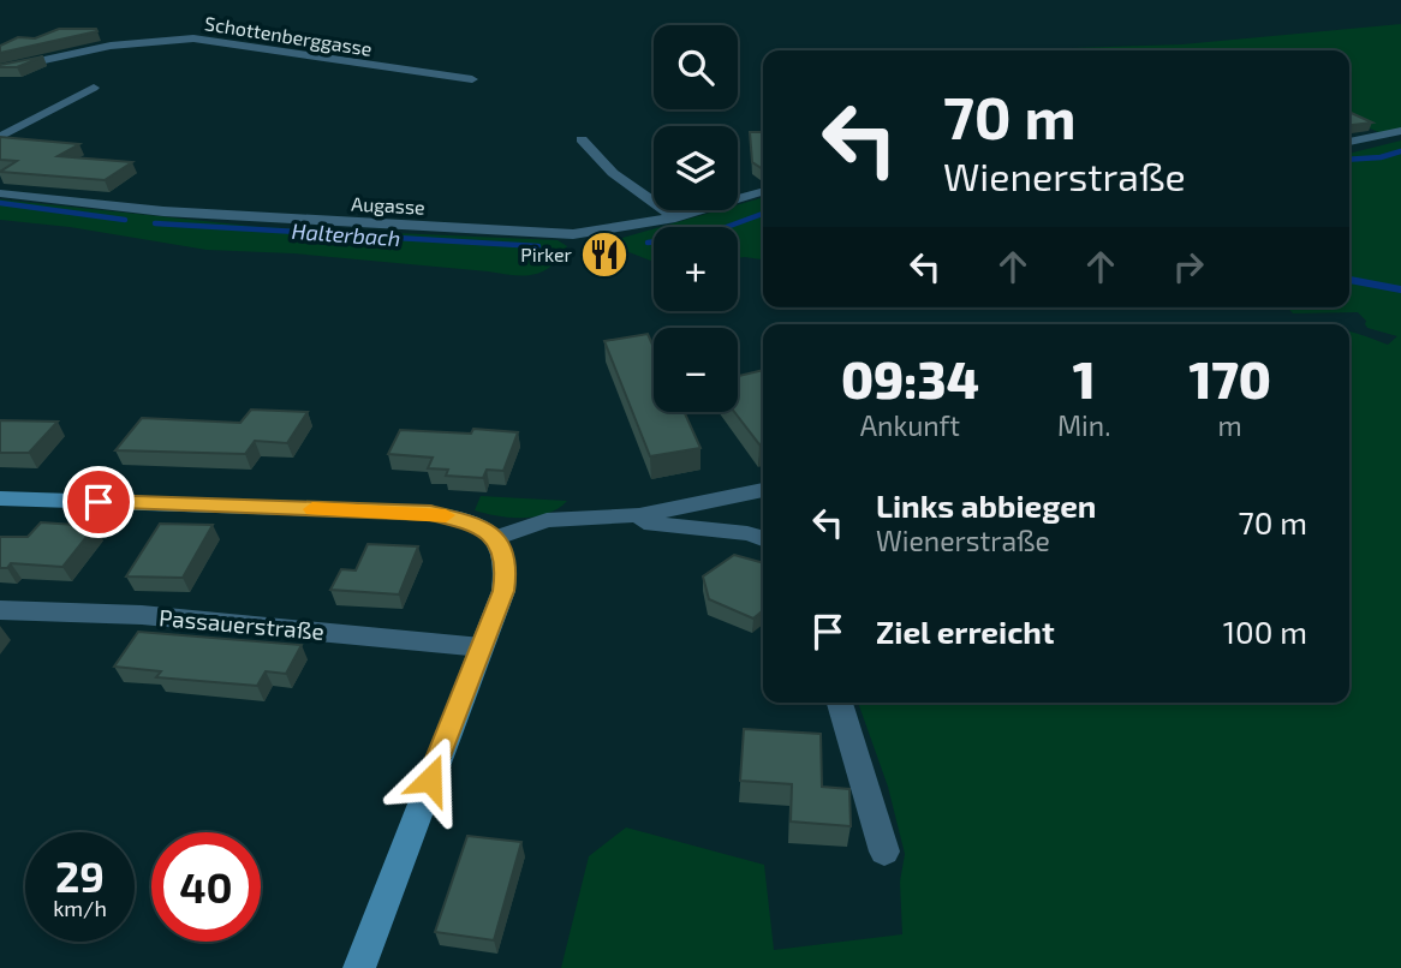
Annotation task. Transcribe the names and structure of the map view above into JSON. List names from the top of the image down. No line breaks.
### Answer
{"streets":{"street":["Schottenberggasse","Augasse","Passauerstraße"]},"water":["Halterbach"],"places":{"restaurant":["Pirker"]},"page":{"map_buttons":["+","−"],"turn":["70 m","Wienerstraße"],"eta":["09:34","Ankunft","1","Min.","170","m"],"list":[{"name":"Links abbiegen","note":"Wienerstraße","value":"70 m"},{"name":"Ziel erreicht","value":"100 m"}],"speed":"29 km/h","limit":"40"}}
